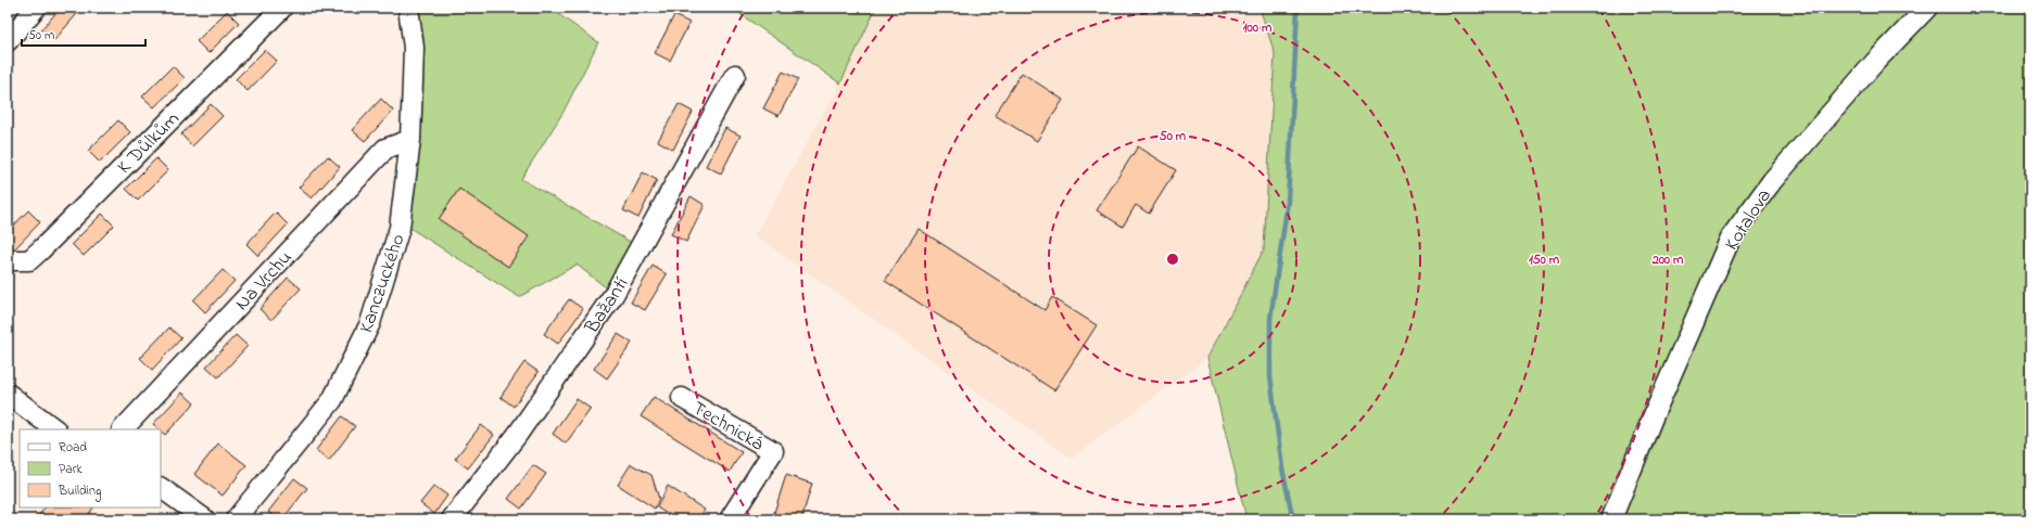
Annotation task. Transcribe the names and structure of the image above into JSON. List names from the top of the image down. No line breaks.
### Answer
{"streets":{"street":["K Důlkům","Kotalova","Na Vrchu","Kanczuckého","Bažantí","Technická"]},"crossings":[["Na Vrchu","Kanczuckého"]],"legend":["Road","Park","Building"],"scale_bar":"50 m","rings":["100 m","50 m","150 m","200 m"]}
